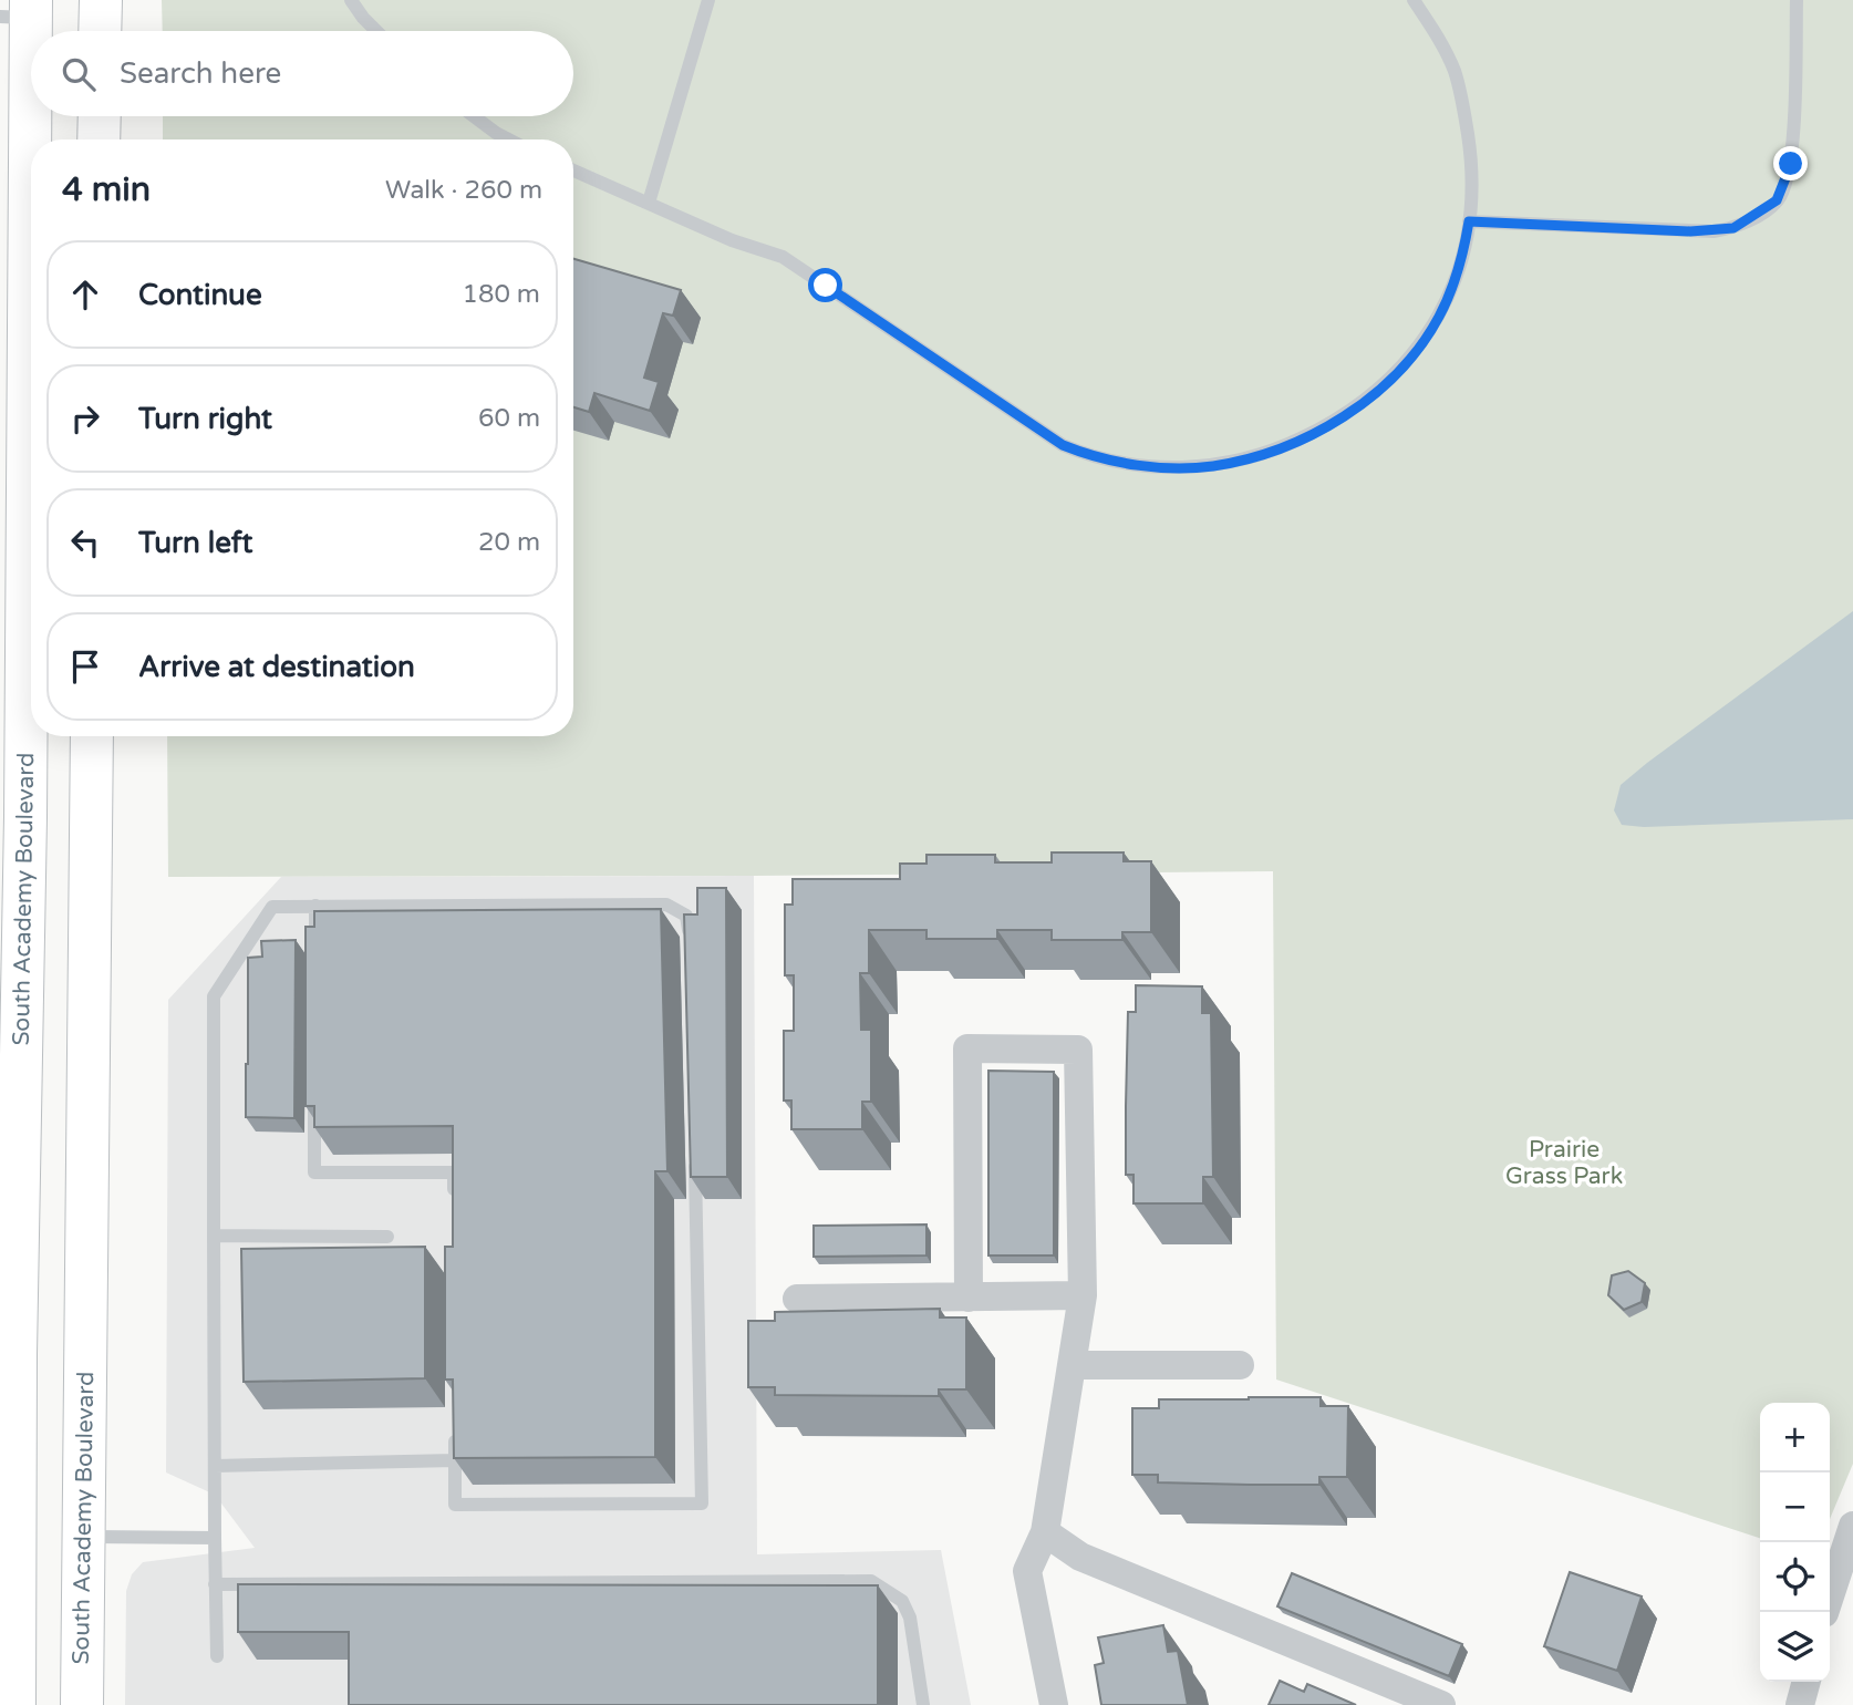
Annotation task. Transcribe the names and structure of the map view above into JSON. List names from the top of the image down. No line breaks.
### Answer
{"streets":{"highway":["South Academy Boulevard"]},"parks":["Prairie Grass Park"],"page":{"search":"Search here","heading":["4 min","Walk · 260 m"],"list":[["Continue","180 m"],["Turn right","60 m"],["Turn left","20 m"],"Arrive at destination"],"map_buttons":["+","−"]}}
